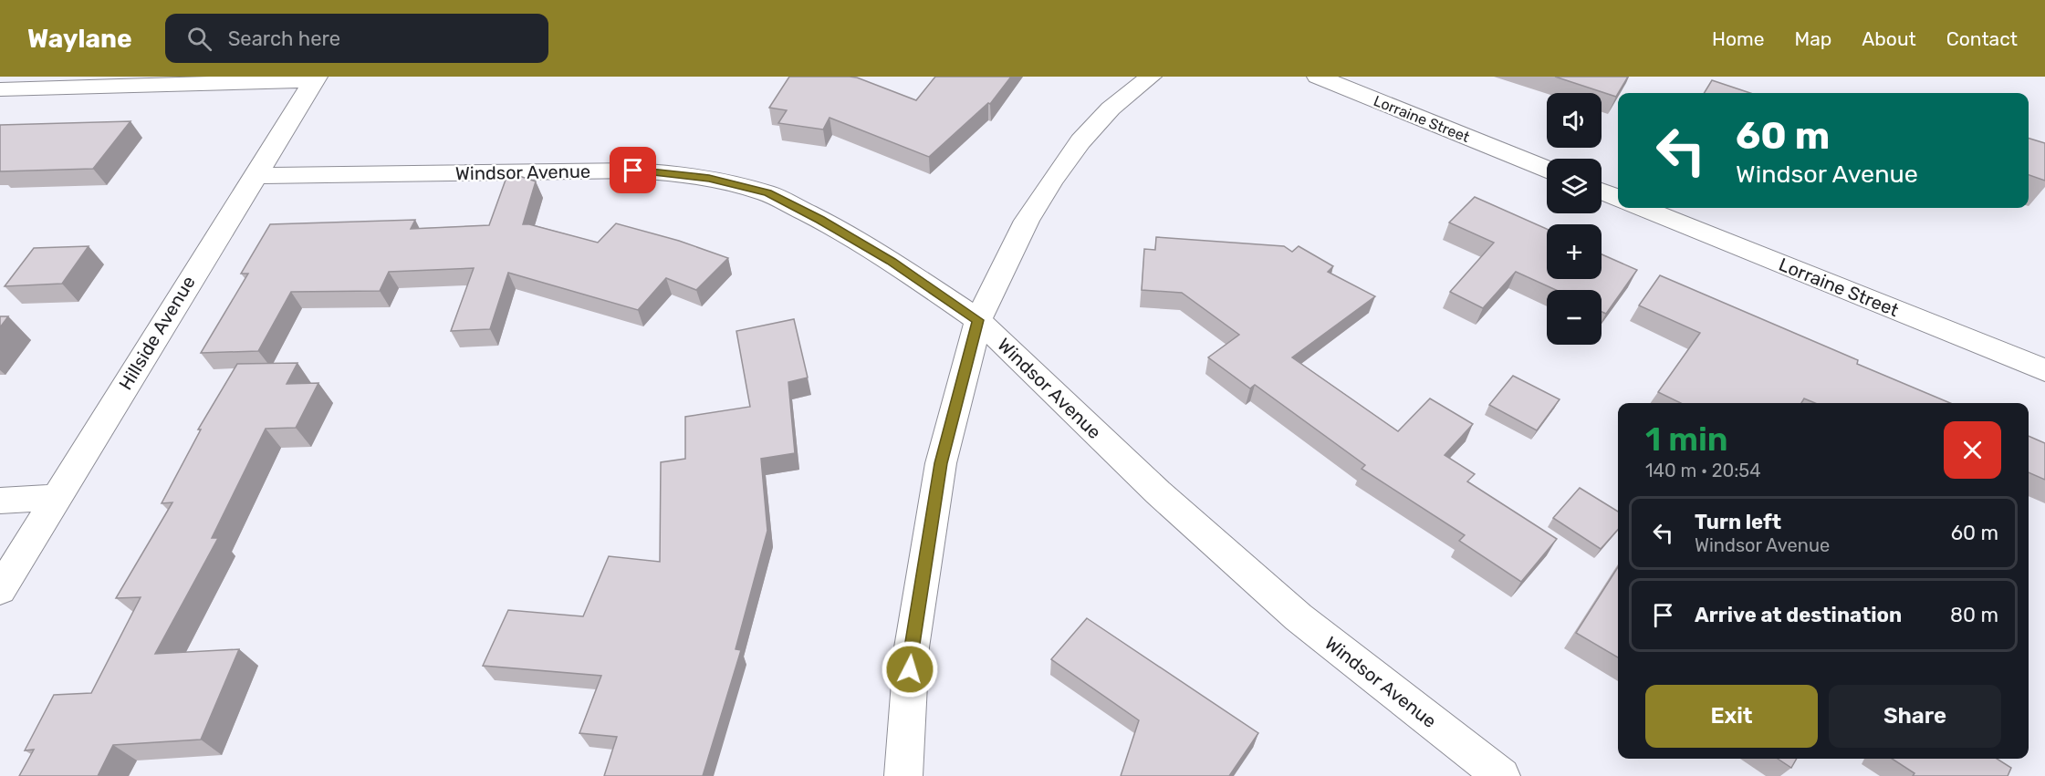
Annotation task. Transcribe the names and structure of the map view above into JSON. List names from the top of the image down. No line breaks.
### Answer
{"streets":{"street":["Lorraine Street","Windsor Avenue","Hillside Avenue"]},"crossings":[["Windsor Avenue","Hillside Avenue"]],"page":{"header":"Waylane","search":"Search here","nav":["Home","Map","About","Contact"],"map_buttons":["+","−"],"turn":["60 m","Windsor Avenue"],"heading":["1 min","140 m · 20:54"],"list":[{"name":"Turn left","note":"Windsor Avenue","value":"60 m"},{"name":"Arrive at destination","value":"80 m"}],"buttons":["Exit","Share"]}}
